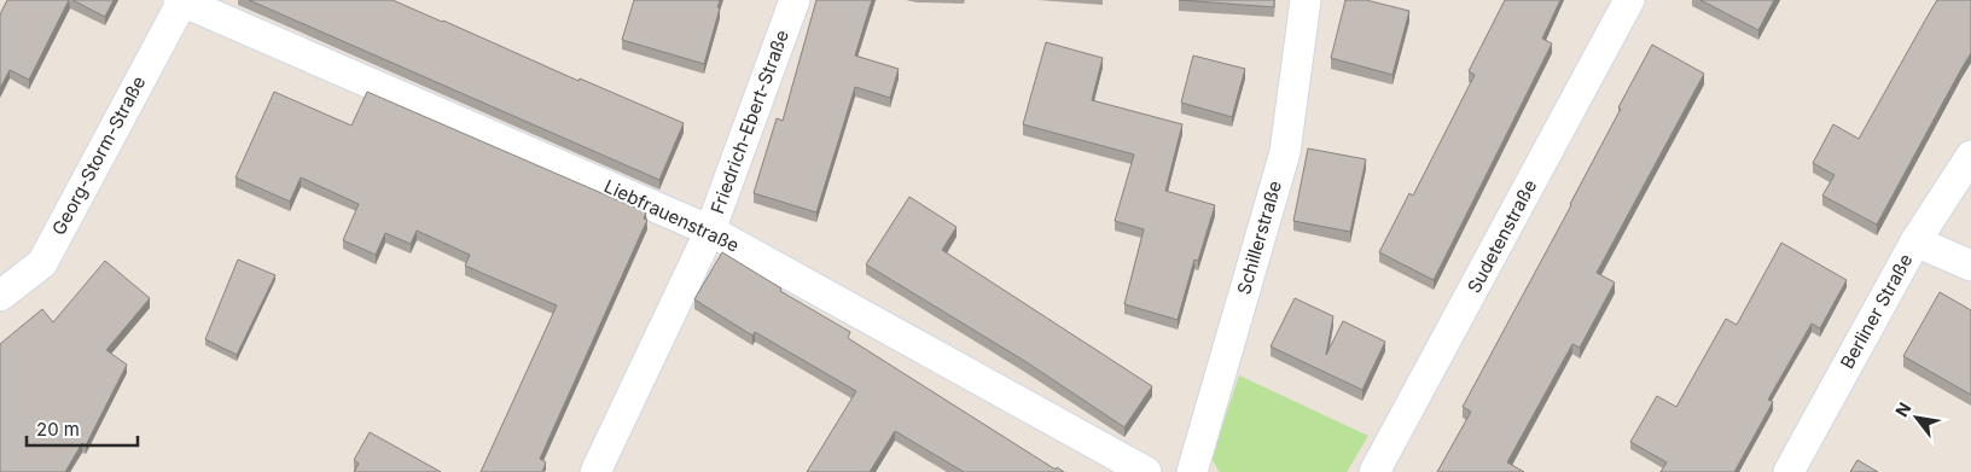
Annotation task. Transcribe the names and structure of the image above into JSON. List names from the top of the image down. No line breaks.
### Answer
{"streets":{"street":["Friedrich-Ebert-Straße","Georg-Storm-Straße","Liebfrauenstraße","Sudetenstraße","Schillerstraße","Berliner Straße"]},"crossings":[["Friedrich-Ebert-Straße","Liebfrauenstraße"],["Georg-Storm-Straße","Liebfrauenstraße"]],"scale_bar":"20 m","north":"top left"}
